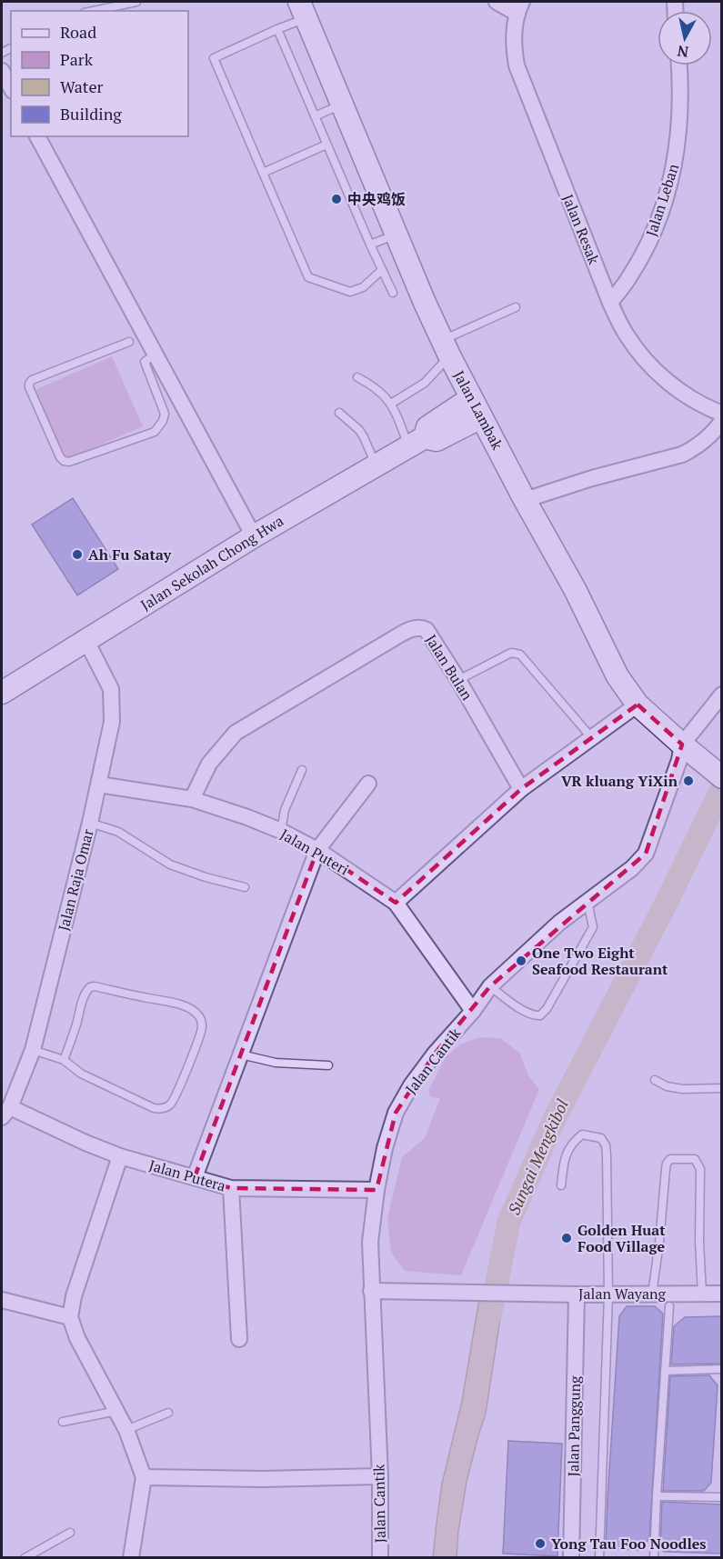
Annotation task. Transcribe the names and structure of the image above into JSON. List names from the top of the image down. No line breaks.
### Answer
{"streets":{"street":["Jalan Leban","Jalan Resak","Jalan Lambak","Jalan Sekolah Chong Hwa","Jalan Bulan","Jalan Puteri","Jalan Raja Omar","Jalan Cantik","Jalan Putera","Jalan Wayang","Jalan Panggung"]},"crossings":[["Jalan Leban","Jalan Resak"],["Jalan Lambak","Jalan Sekolah Chong Hwa"],["Jalan Lambak","Jalan Cantik"],["Jalan Sekolah Chong Hwa","Jalan Raja Omar"],["Jalan Bulan","Jalan Puteri"],["Jalan Puteri","Jalan Raja Omar"],["Jalan Puteri","Jalan Cantik"],["Jalan Raja Omar","Jalan Putera"],["Jalan Cantik","Jalan Putera"],["Jalan Cantik","Jalan Wayang"],["Jalan Wayang","Jalan Panggung"]],"water":["Sungai Mengkibol"],"places":["中央鸡饭","Ah Fu Satay","VR kluang YiXin","One Two Eight Seafood Restaurant","Golden Huat Food Village","Yong Tau Foo Noodles"],"legend":["Road","Park","Water","Building"],"north":"bottom"}
